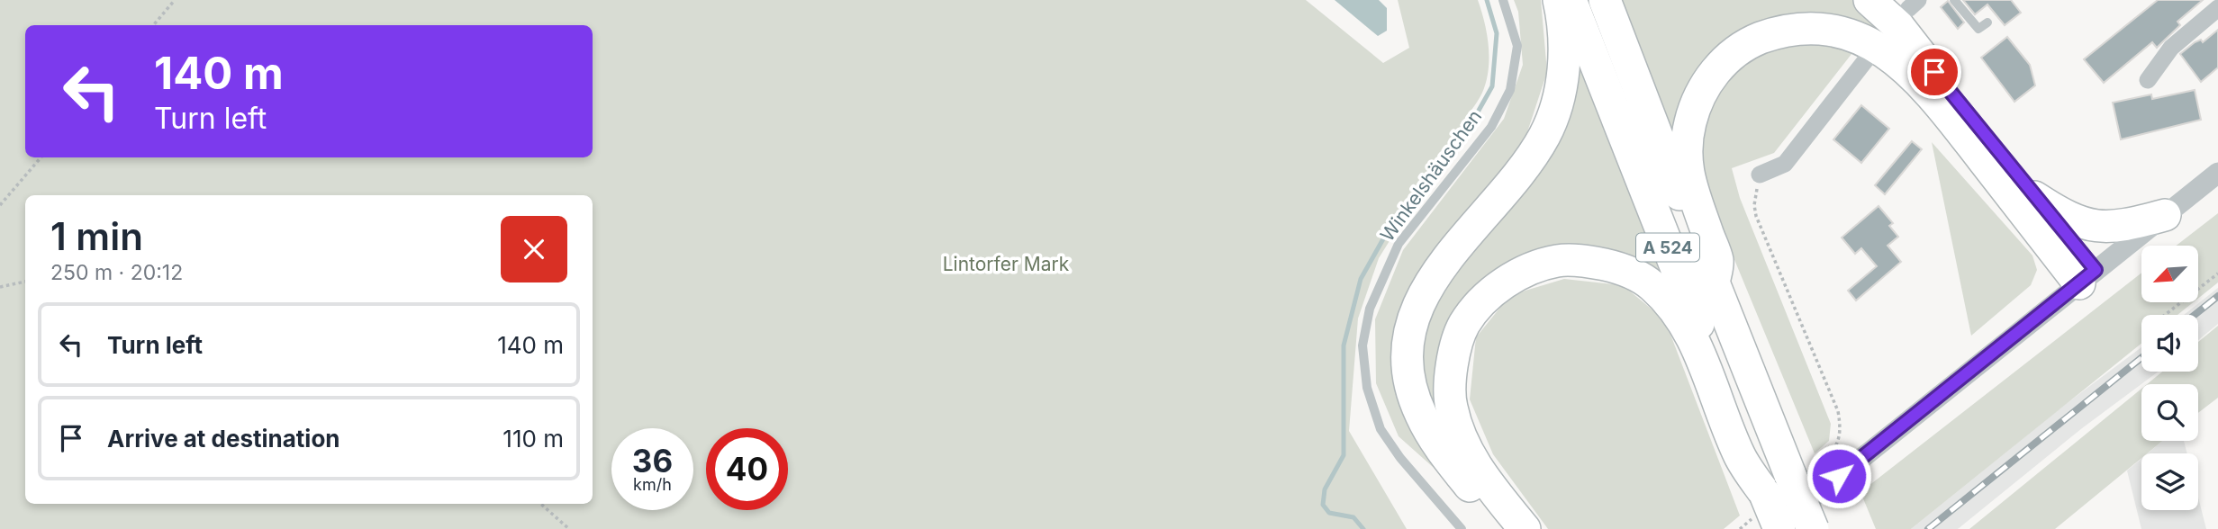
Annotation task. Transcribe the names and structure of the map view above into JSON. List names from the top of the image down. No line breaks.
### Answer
{"streets":{"highway":["A 524"],"lane":["Winkelshäuschen"]},"parks":["Lintorfer Mark"],"north":"bottom left","page":{"turn":["140 m","Turn left"],"heading":["1 min","250 m · 20:12"],"list":[{"name":"Turn left","value":"140 m"},{"name":"Arrive at destination","value":"110 m"}],"speed":"36 km/h","limit":"40"}}
